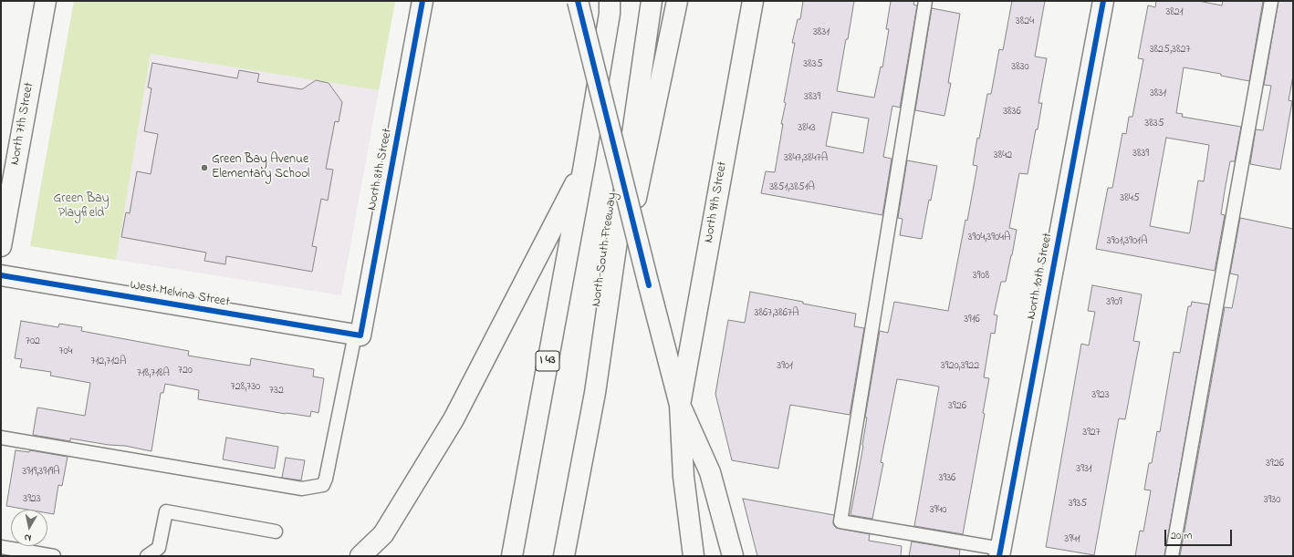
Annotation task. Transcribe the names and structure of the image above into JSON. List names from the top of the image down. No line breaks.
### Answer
{"streets":{"main road":["North 7th Street","North 8th Street","North 9th Street","North-South Freeway","North 10th Street","West Melvina Street","I 43"]},"crossings":[["North 8th Street","West Melvina Street"]],"parks":["Green Bay Playfield"],"places":["Green Bay Avenue Elementary School"],"house_numbers":["3821","3824","3831","3825,3827","3835","3830","3831","3839","3836","3835","3843","3839","3842","3847,3847A","3851,3851A","3845","3904,3904A","3901,3901A","3908","3909","3867,3867A","3916","702","704","712,712A","3901","3920,3922","720","718,718A","728,730","732","3923","3926","3927","3926","3931","3919,3919A","3936","3923","3930","3935","3940","3941"],"scale_bar":"20 m","north":"bottom"}
